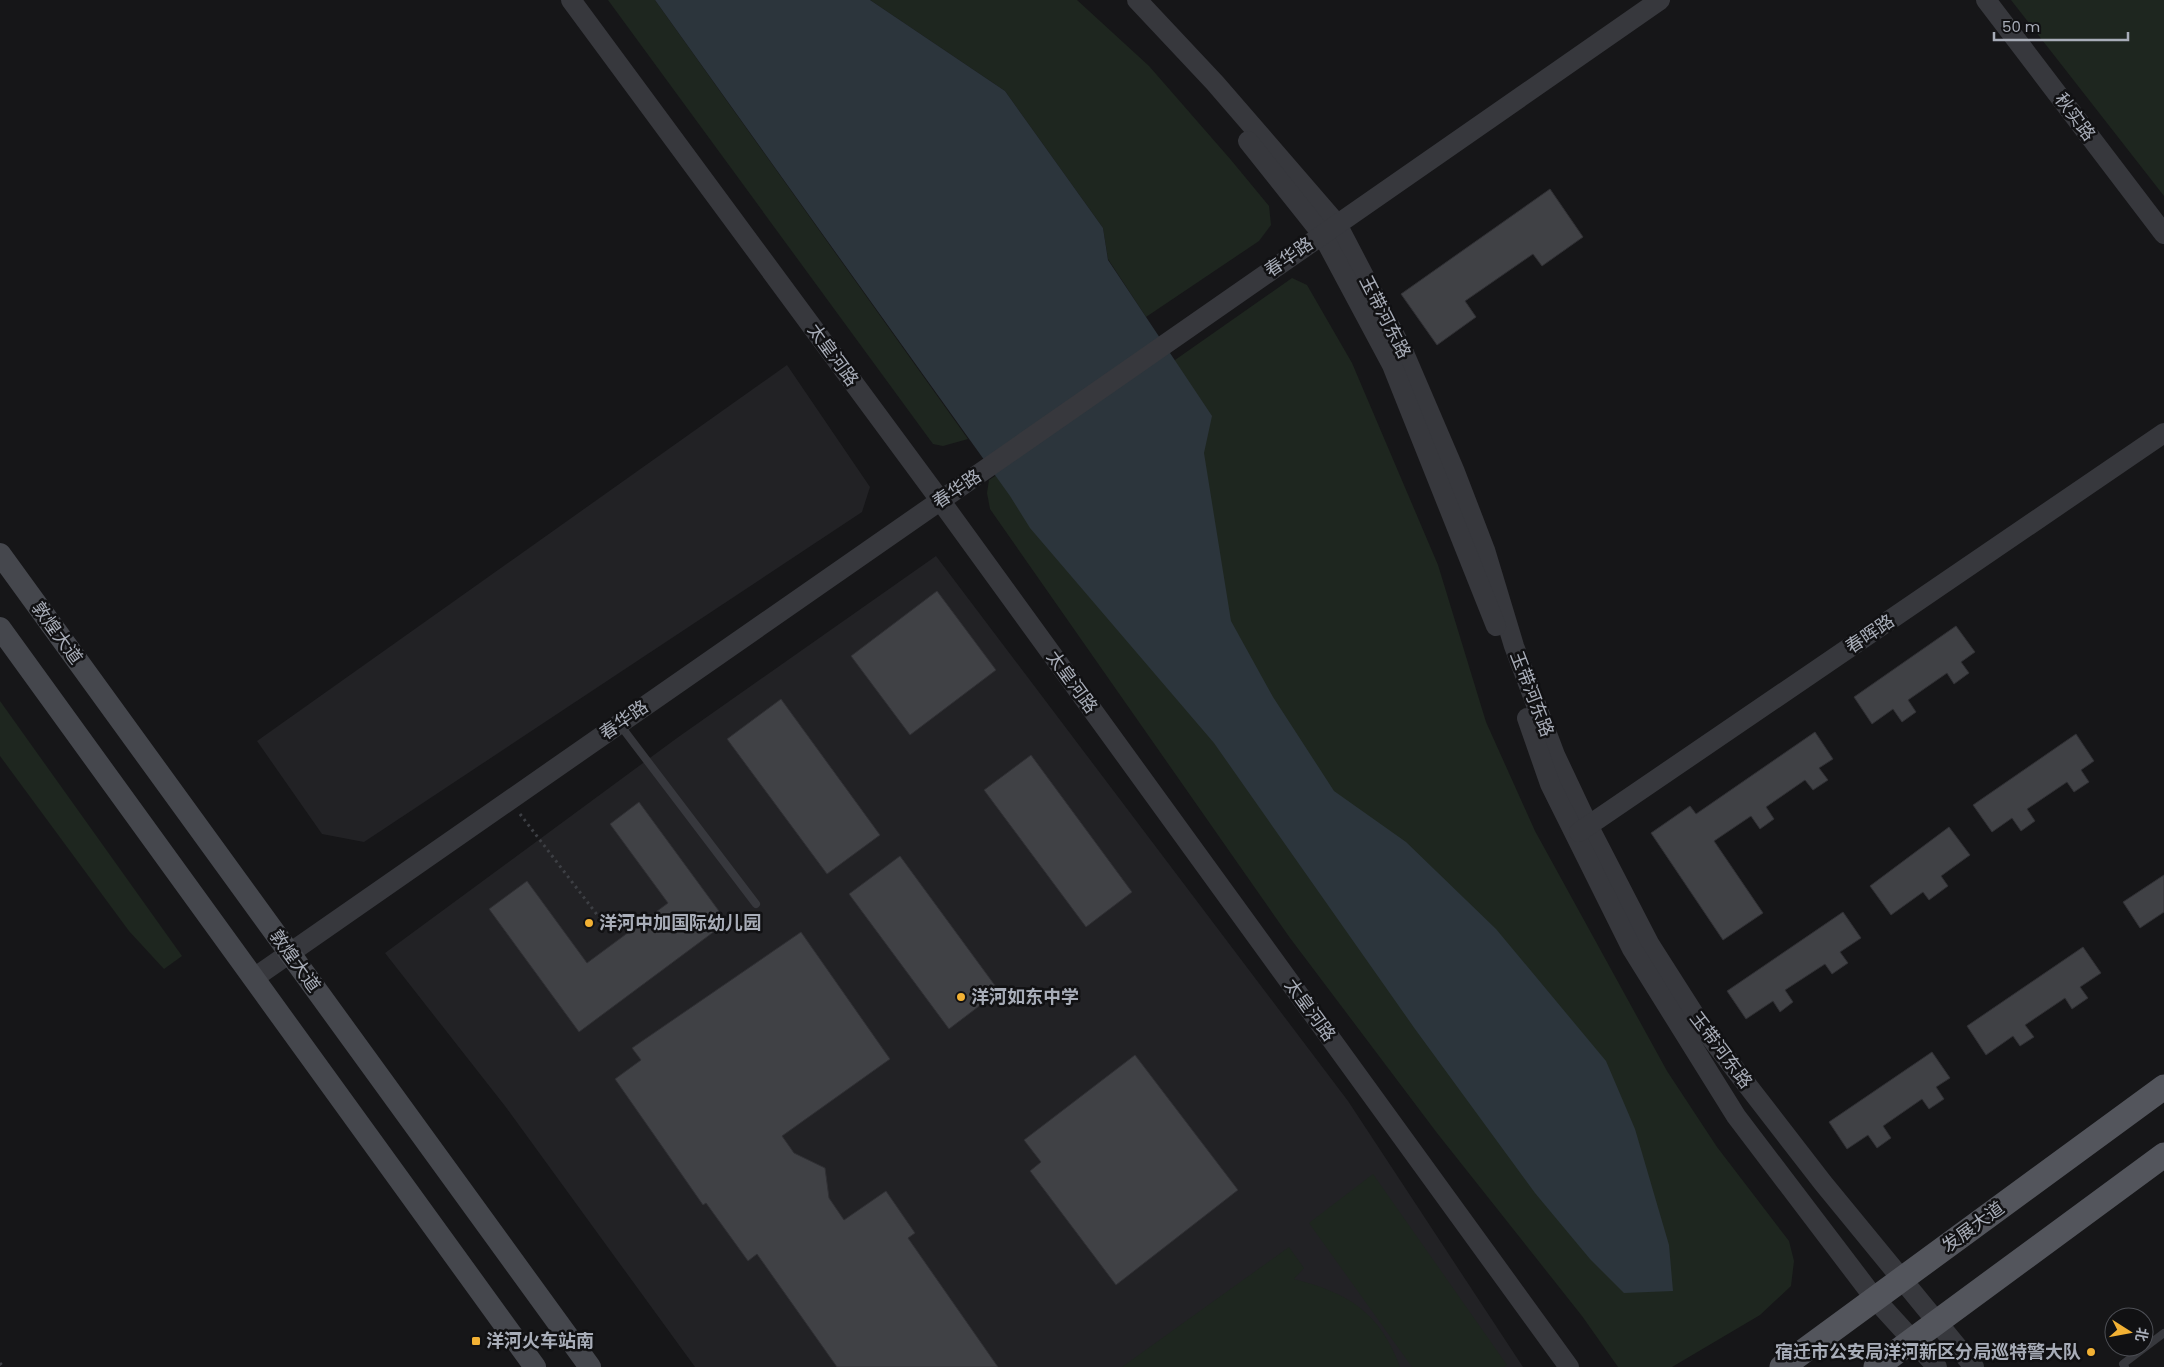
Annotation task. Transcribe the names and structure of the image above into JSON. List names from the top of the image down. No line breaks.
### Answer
{"streets":{"main road":["敦煌大道","发展大道"],"street":["秋实路","春华路","玉带河东路","太皇河路","春晖路"]},"crossings":[["春华路","玉带河东路"],["春华路","太皇河路"],["春华路","敦煌大道"],["玉带河东路","春晖路"],["玉带河东路","发展大道"]],"places":{"other":["洋河中加国际幼儿园","洋河如东中学","宿迁市公安局洋河新区分局巡特警大队"],"transit":["洋河火车站南"]},"scale_bar":"50 m","north":"right"}
